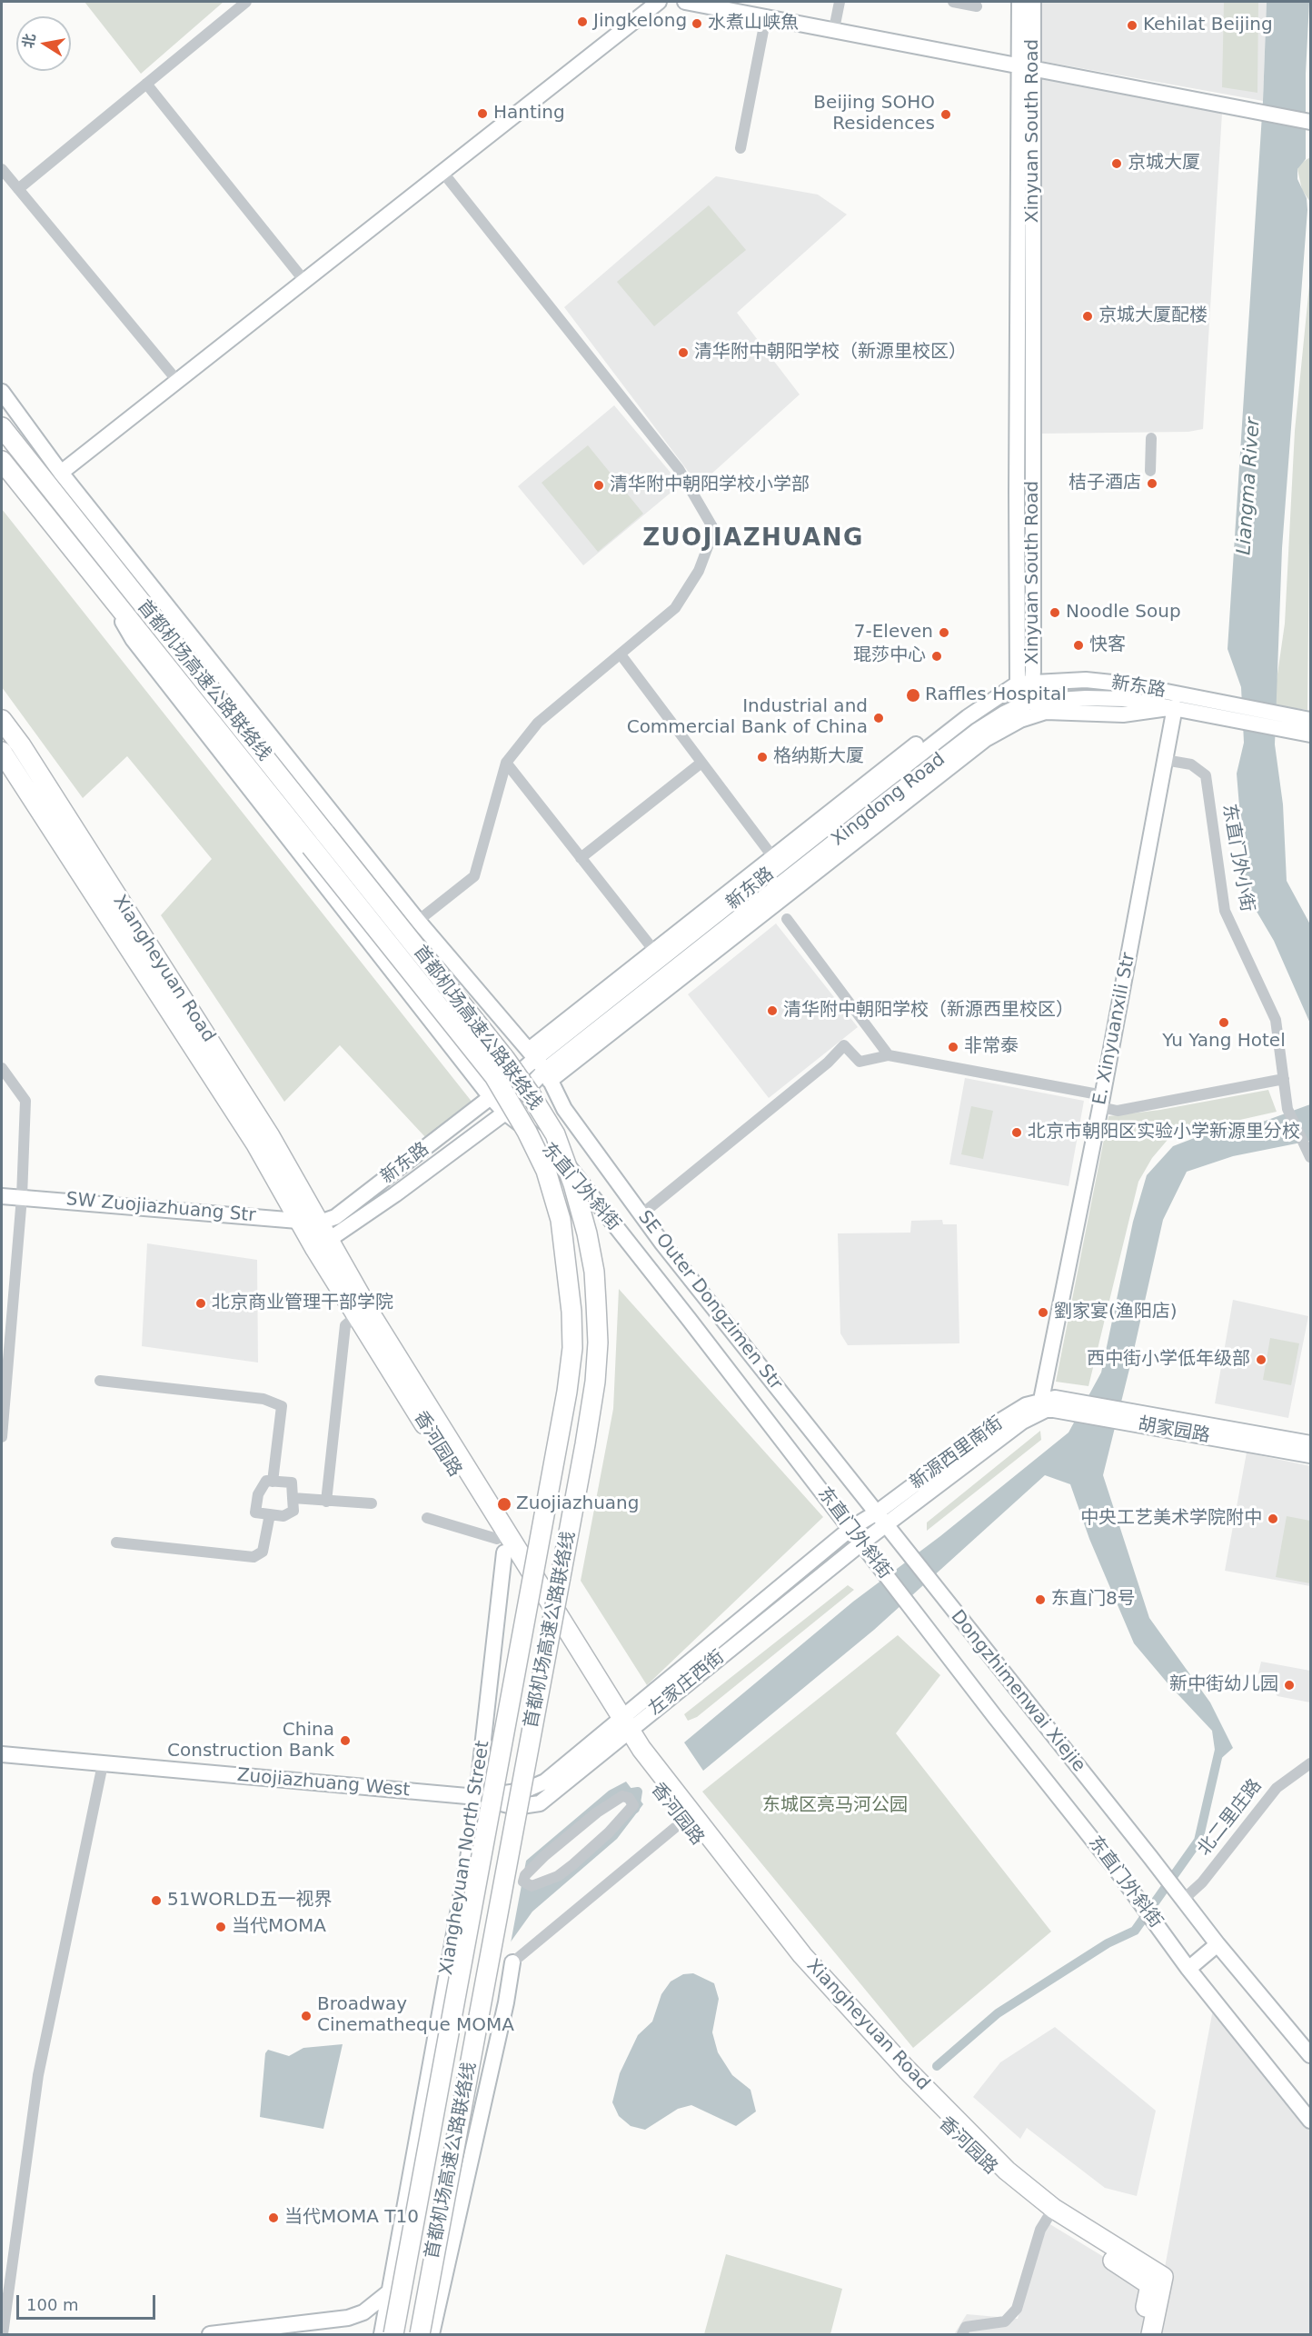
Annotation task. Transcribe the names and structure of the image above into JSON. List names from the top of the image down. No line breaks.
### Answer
{"streets":{"highway":["首都机场高速公路联络线","Xiangheyuan Road","香河园路"],"main road":["Xinyuan South Road","新东路","Xingdong Road","E. Xinyuanxili Str","东直门外斜街","SW Zuojiazhuang Str","SE Outer Dongzimen Str","胡家园路","新源西里南街","左家庄西街","Dongzhimenwai Xiejie","Zuojiazhuang West","Xiangheyuan North Street"],"street":["东直门外小街","北二里庄路"]},"crossings":[["Xinyuan South Road","新东路"],["Xinyuan South Road","Xingdong Road"],["首都机场高速公路联络线","东直门外斜街"],["新东路","Xingdong Road"],["新东路","Xiangheyuan Road"],["新东路","东直门外斜街"],["新东路","SW Zuojiazhuang Str"],["新东路","SE Outer Dongzimen Str"],["新东路","香河园路"],["Xingdong Road","E. Xinyuanxili Str"],["Xingdong Road","SE Outer Dongzimen Str"],["东直门外小街","E. Xinyuanxili Str"],["Xiangheyuan Road","SW Zuojiazhuang Str"],["Xiangheyuan Road","香河园路"],["E. Xinyuanxili Str","胡家园路"],["E. Xinyuanxili Str","新源西里南街"],["东直门外斜街","左家庄西街"],["东直门外斜街","Dongzhimenwai Xiejie"],["东直门外斜街","北二里庄路"],["SW Zuojiazhuang Str","香河园路"],["SE Outer Dongzimen Str","新源西里南街"],["SE Outer Dongzimen Str","左家庄西街"],["SE Outer Dongzimen Str","Dongzhimenwai Xiejie"],["胡家园路","新源西里南街"],["香河园路","左家庄西街"],["香河园路","Zuojiazhuang West"],["香河园路","Xiangheyuan North Street"],["新源西里南街","左家庄西街"],["新源西里南街","Dongzhimenwai Xiejie"],["左家庄西街","Dongzhimenwai Xiejie"],["左家庄西街","Zuojiazhuang West"],["Zuojiazhuang West","Xiangheyuan North Street"]],"districts":["ZUOJIAZHUANG"],"water":["Liangma River"],"parks":["东城区亮马河公园"],"places":["Jingkelong","水煮山峡魚","Kehilat Beijing","Hanting","Beijing SOHO Residences","京城大厦","京城大厦配楼","清华附中朝阳学校（新源里校区）","桔子酒店","清华附中朝阳学校小学部","Noodle Soup","7-Eleven","快客","琨莎中心","Raffles Hospital","Industrial and Commercial Bank of China","格纳斯大厦","清华附中朝阳学校（新源西里校区）","Yu Yang Hotel","非常泰","北京市朝阳区实验小学新源里分校","北京商业管理干部学院","劉家宴(渔阳店)","西中街小学低年级部","Zuojiazhuang","中央工艺美术学院附中","东直门8号","新中街幼儿园","China Construction Bank","51WORLD五一视界","当代MOMA","Broadway Cinematheque MOMA","当代MOMA T10"],"scale_bar":"100 m","north":"left"}
